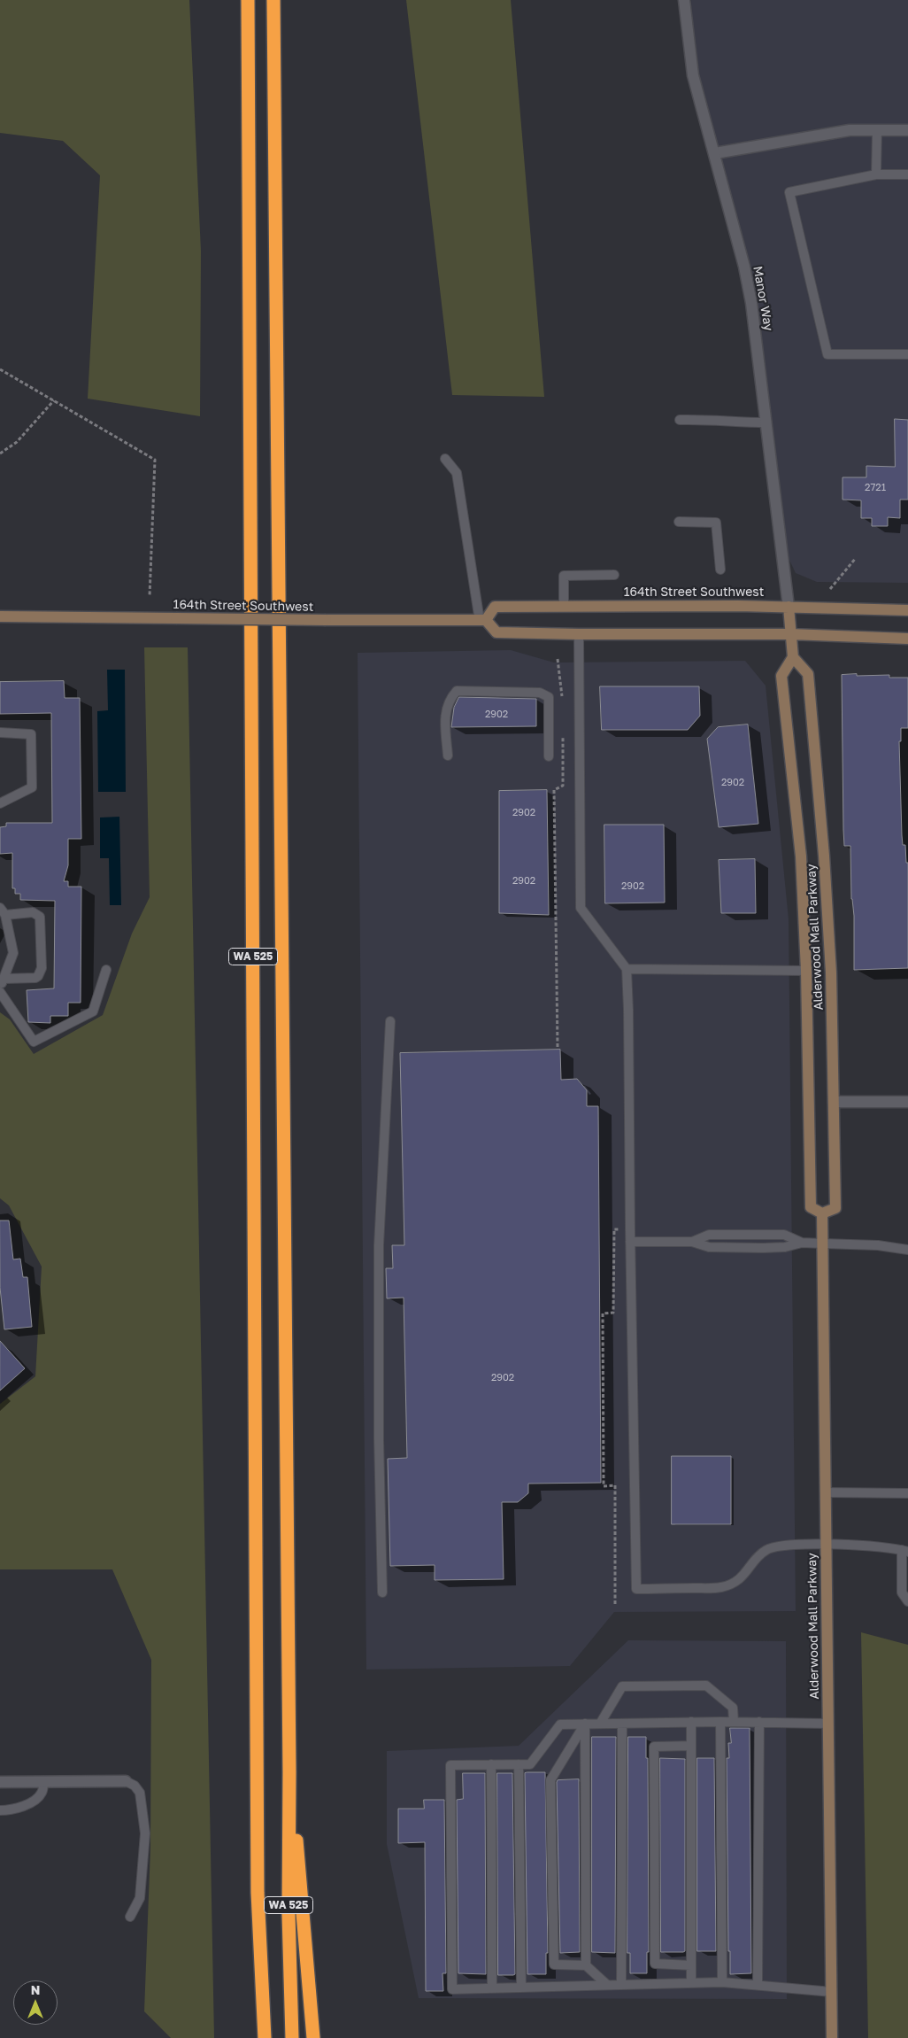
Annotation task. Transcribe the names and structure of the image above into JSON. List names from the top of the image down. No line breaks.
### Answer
{"streets":{"highway":["WA 525"],"main road":["164th Street Southwest","Alderwood Mall Parkway"],"street":["Manor Way"]},"crossings":[["Manor Way","164th Street Southwest"]],"house_numbers":["2721","2902","2902","2902","2902","2902","2902"],"north":"top"}
